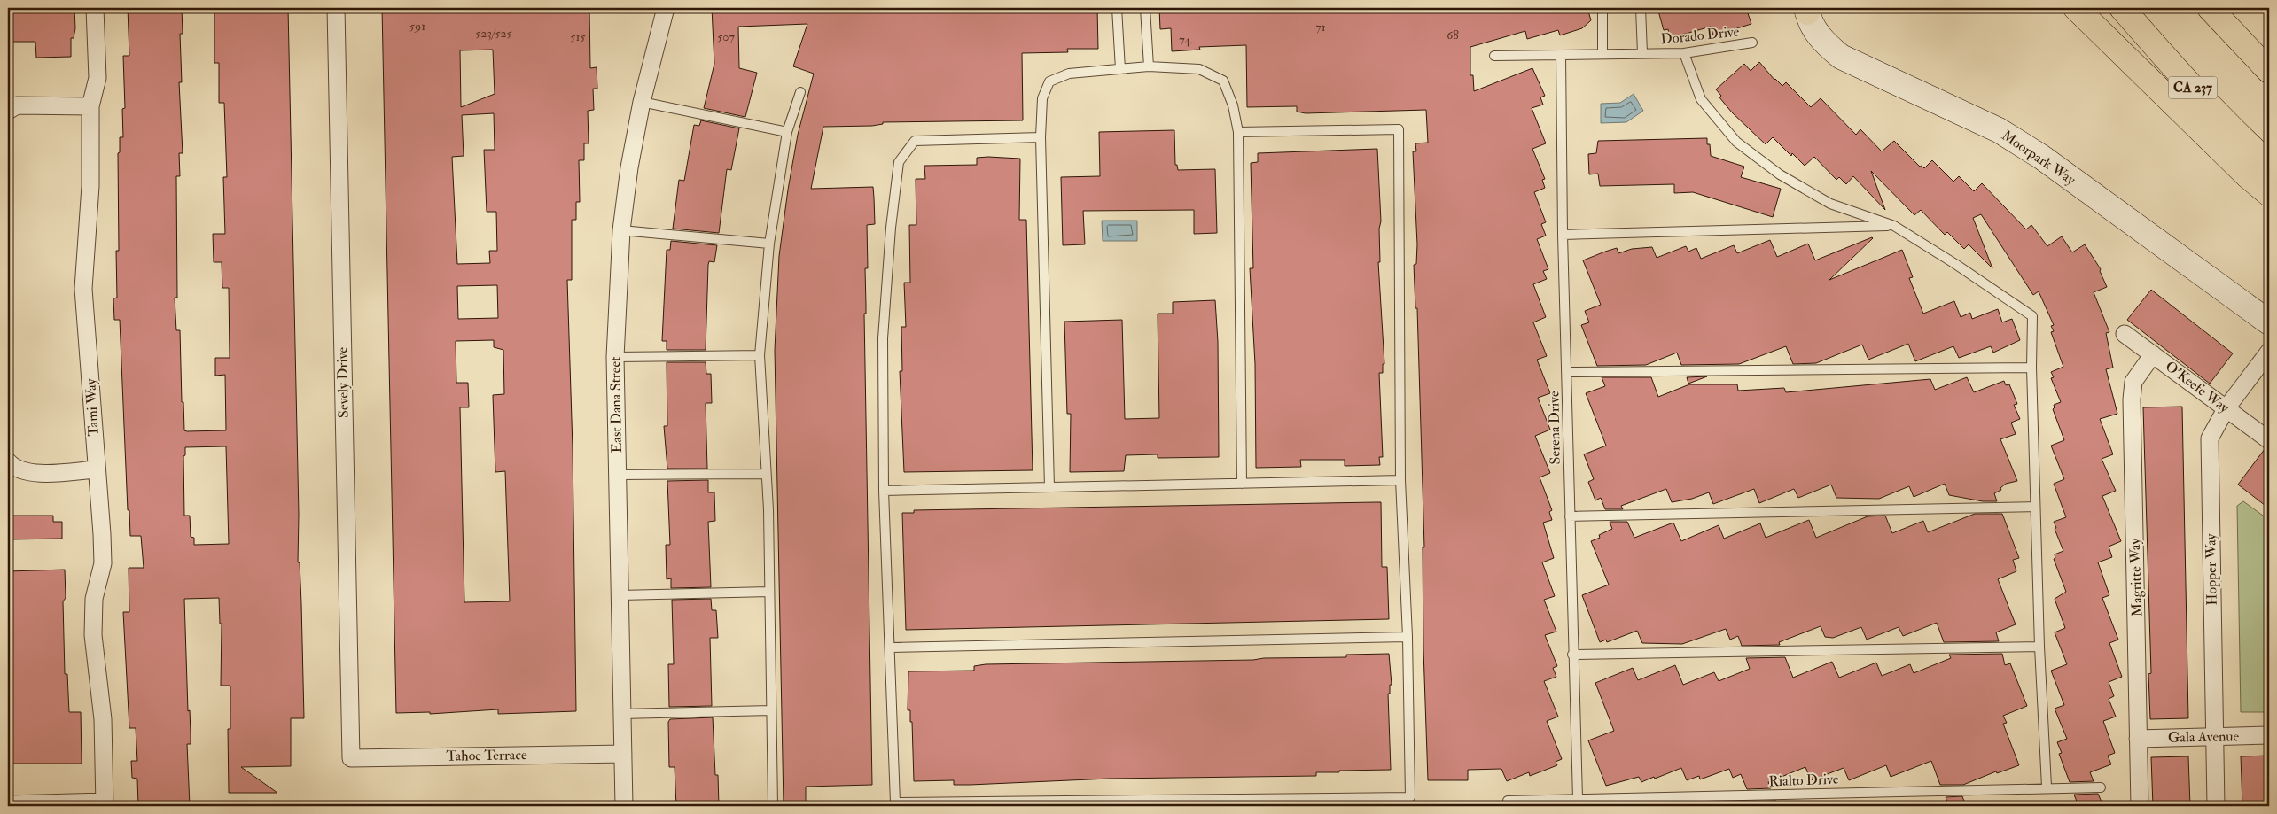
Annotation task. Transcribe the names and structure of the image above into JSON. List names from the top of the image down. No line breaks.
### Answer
{"streets":{"highway":["CA 237"],"street":["Moorpark Way","Sevely Drive","O'Keefe Way","East Dana Street","Tami Way","Hopper Way","Magritte Way","Gala Avenue","Tahoe Terrace"],"lane":["Dorado Drive","Serena Drive","Rialto Drive"]},"crossings":[["Sevely Drive","Tahoe Terrace"],["O'Keefe Way","Hopper Way"],["O'Keefe Way","Magritte Way"],["East Dana Street","Tahoe Terrace"],["Serena Drive","Rialto Drive"],["Hopper Way","Gala Avenue"],["Magritte Way","Gala Avenue"]],"house_numbers":["591","71","523/525","68","515","507","74"]}
